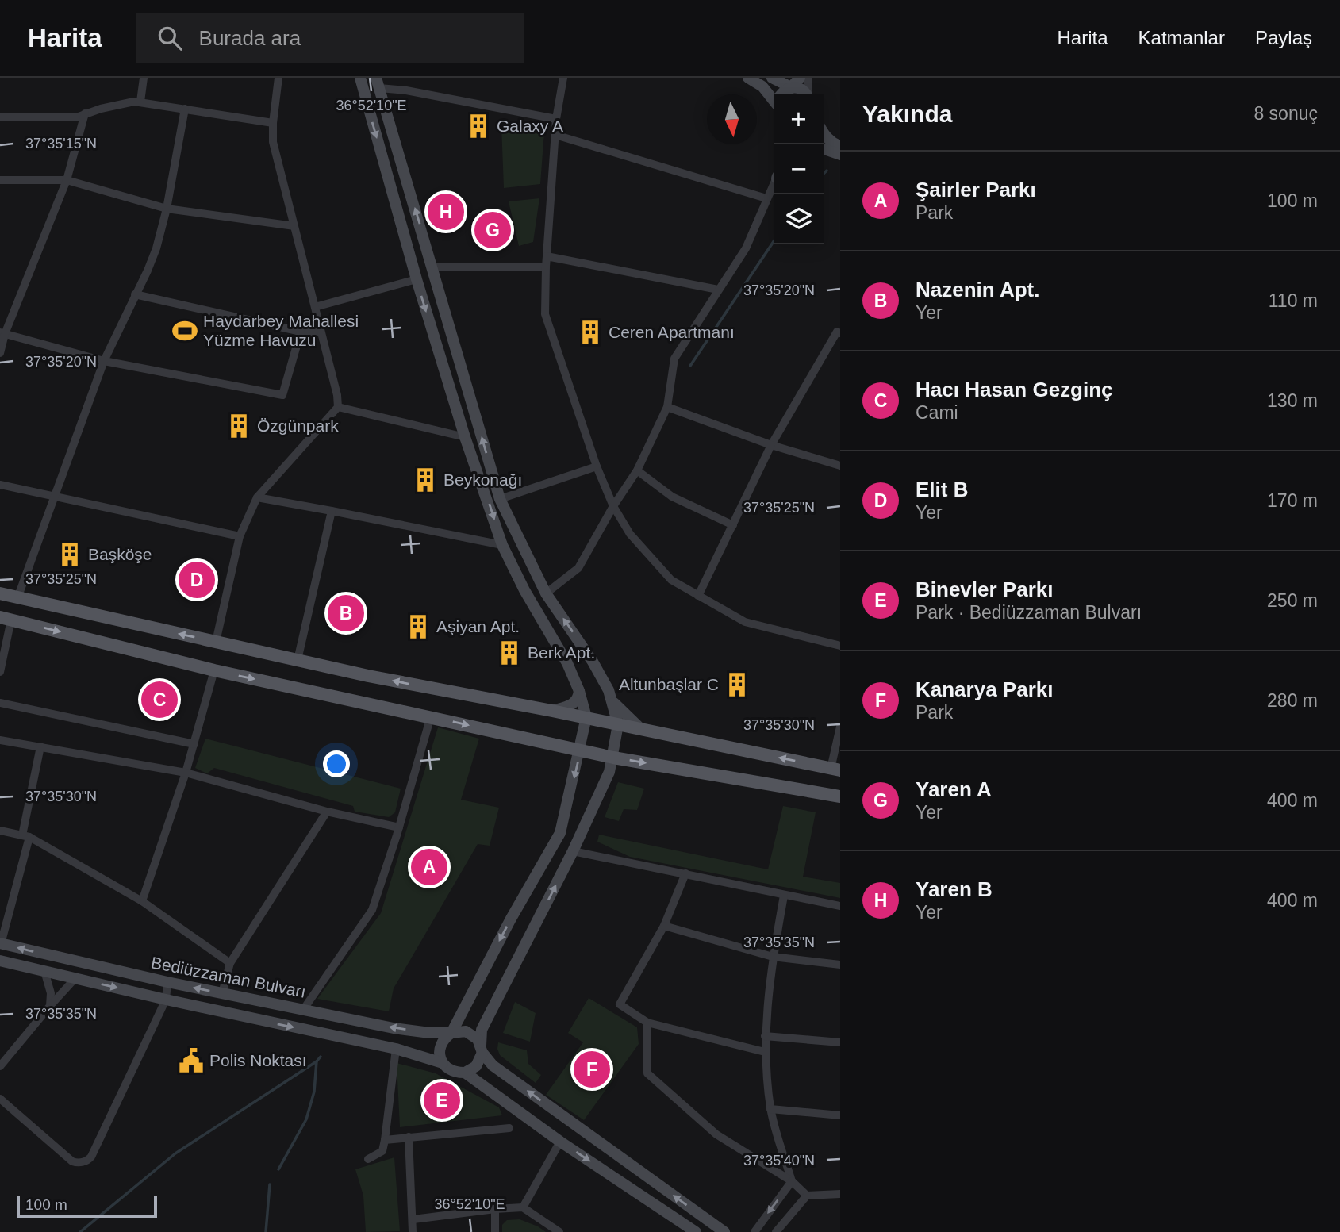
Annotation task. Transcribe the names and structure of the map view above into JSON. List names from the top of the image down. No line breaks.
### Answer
{"streets":{"street":["Bediüzzaman Bulvarı"]},"places":{"building":["Galaxy A","Ceren Apartmanı","Özgünpark","Beykonağı","Başköşe","Aşiyan Apt.","Berk Apt.","Altunbaşlar C"],"sports":["Haydarbey Mahallesi Yüzme Havuzu"],"public building":["Polis Noktası"]},"scale_bar":"100 m","north":"bottom","page":{"header":"Harita","search":"Burada ara","nav":["Harita","Katmanlar","Paylaş"],"heading":["Yakında","8 sonuç"],"map_buttons":["+","−"],"list":[{"mark":"A","name":"Şairler Parkı","note":"Park","value":"100 m"},{"mark":"B","name":"Nazenin Apt.","note":"Yer","value":"110 m"},{"mark":"C","name":"Hacı Hasan Gezginç","note":"Cami","value":"130 m"},{"mark":"D","name":"Elit B","note":"Yer","value":"170 m"},{"mark":"E","name":"Binevler Parkı","note":"Park · Bediüzzaman Bulvarı","value":"250 m"},{"mark":"F","name":"Kanarya Parkı","note":"Park","value":"280 m"},{"mark":"G","name":"Yaren A","note":"Yer","value":"400 m"},{"mark":"H","name":"Yaren B","note":"Yer","value":"400 m"}],"pins":["H","G","D","B","C","A","F","E"],"scale":"100 m"},"coordinates":["36°52'10\"E","37°35'15\"N","37°35'20\"N","37°35'25\"N","37°35'30\"N","37°35'35\"N","37°35'40\"N"]}
